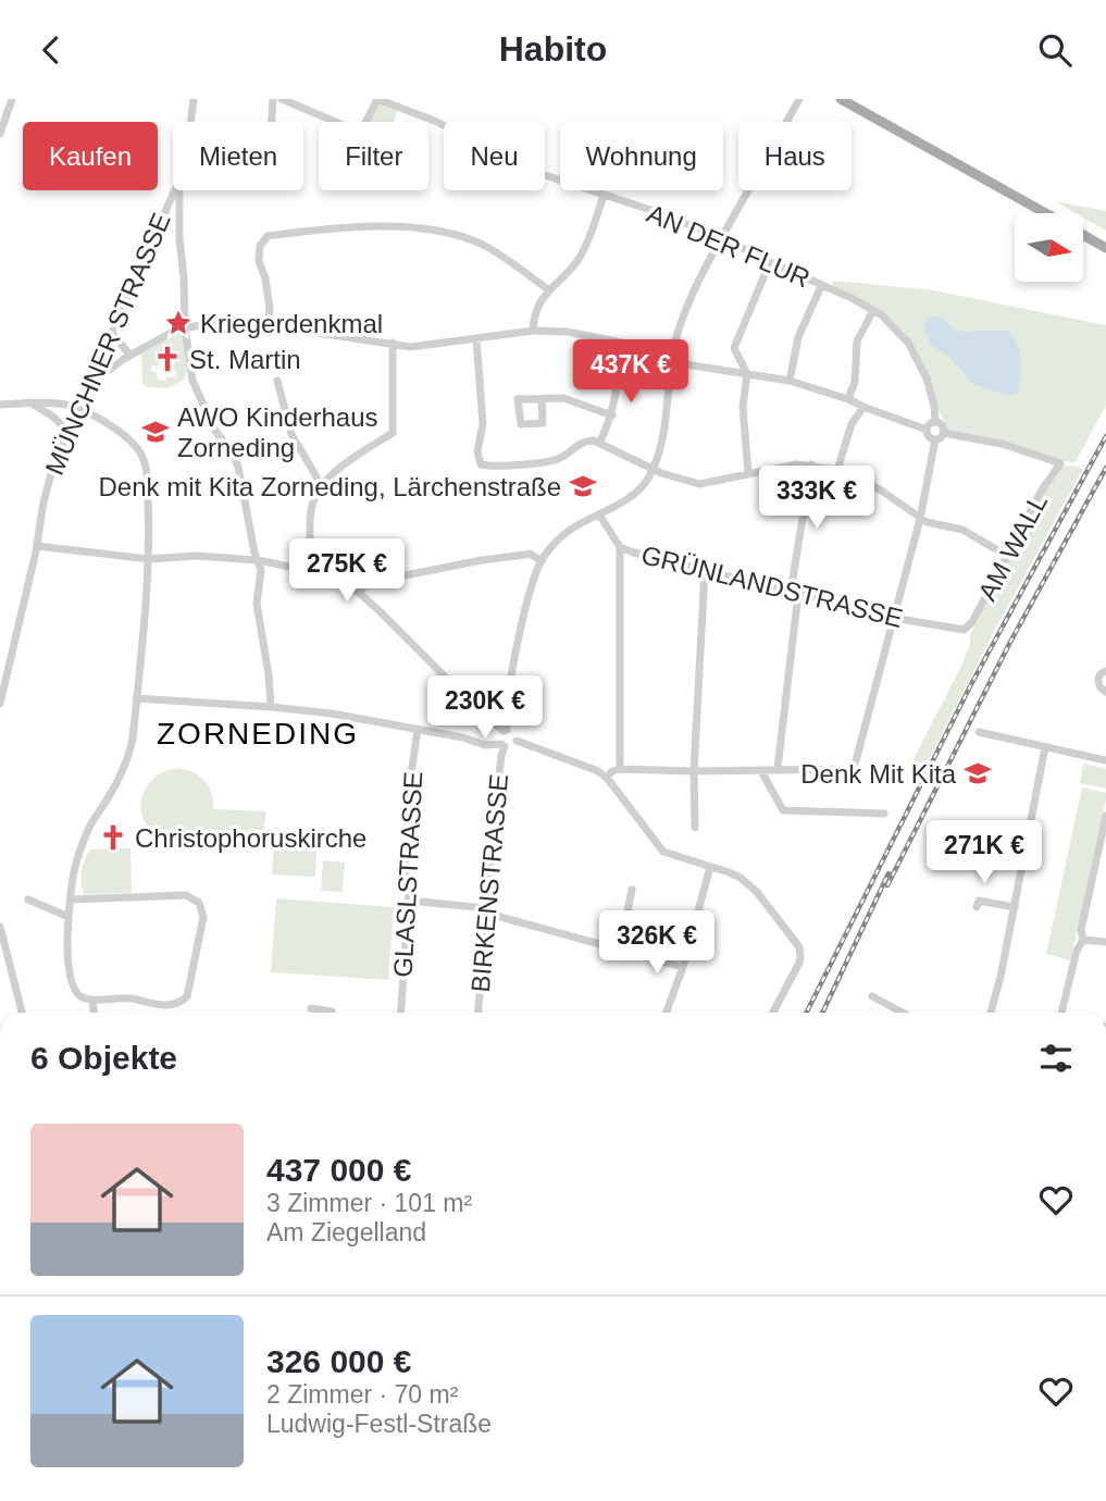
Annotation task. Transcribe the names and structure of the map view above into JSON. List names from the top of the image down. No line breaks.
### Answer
{"streets":{"street":["AN DER FLUR","MÜNCHNER STRASSE","AM WALL","GRÜNLANDSTRASSE","GLASLSTRASSE","BIRKENSTRASSE"]},"crossings":[["AN DER FLUR","AM WALL"],["AM WALL","GRÜNLANDSTRASSE"]],"districts":["ZORNEDING"],"places":{"place":["Kriegerdenkmal"],"church":["St. Martin","Christophoruskirche"],"school or university":["AWO Kinderhaus Zorneding","Denk mit Kita Zorneding, Lärchenstraße","Denk Mit Kita"]},"north":"right","page":{"header":"Habito","chip":["Kaufen","Mieten","Filter","Neu","Wohnung","Haus"],"price":["437K €","333K €","275K €","230K €","271K €","326K €"],"heading":"6 Objekte","list":[{"name":"437 000 €","note":"3 Zimmer · 101 m² · Am Ziegelland"},{"name":"326 000 €","note":"2 Zimmer · 70 m² · Ludwig-Festl-Straße"}]}}
